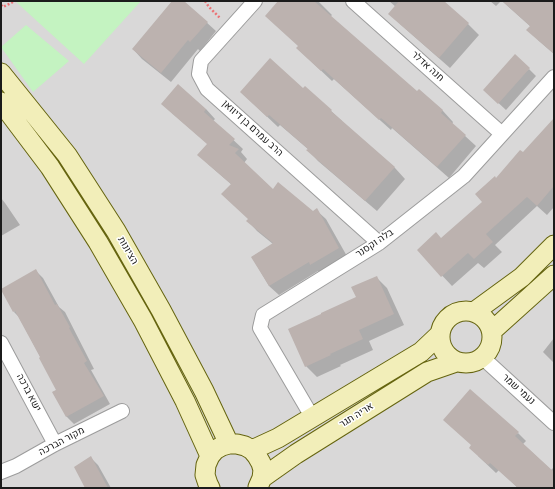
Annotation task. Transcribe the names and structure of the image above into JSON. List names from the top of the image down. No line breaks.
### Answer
{"streets":{"street":["חנה אדלר","הרב עמרם בן דיוואן","בלה וקסנר","הציונות","נעמי שמר","ישא ברכה","אריה תגר","מקור הברכה"]},"crossings":[["חנה אדלר","בלה וקסנר"],["הרב עמרם בן דיוואן","בלה וקסנר"],["נעמי שמר","אריה תגר"],["ישא ברכה","מקור הברכה"]]}
